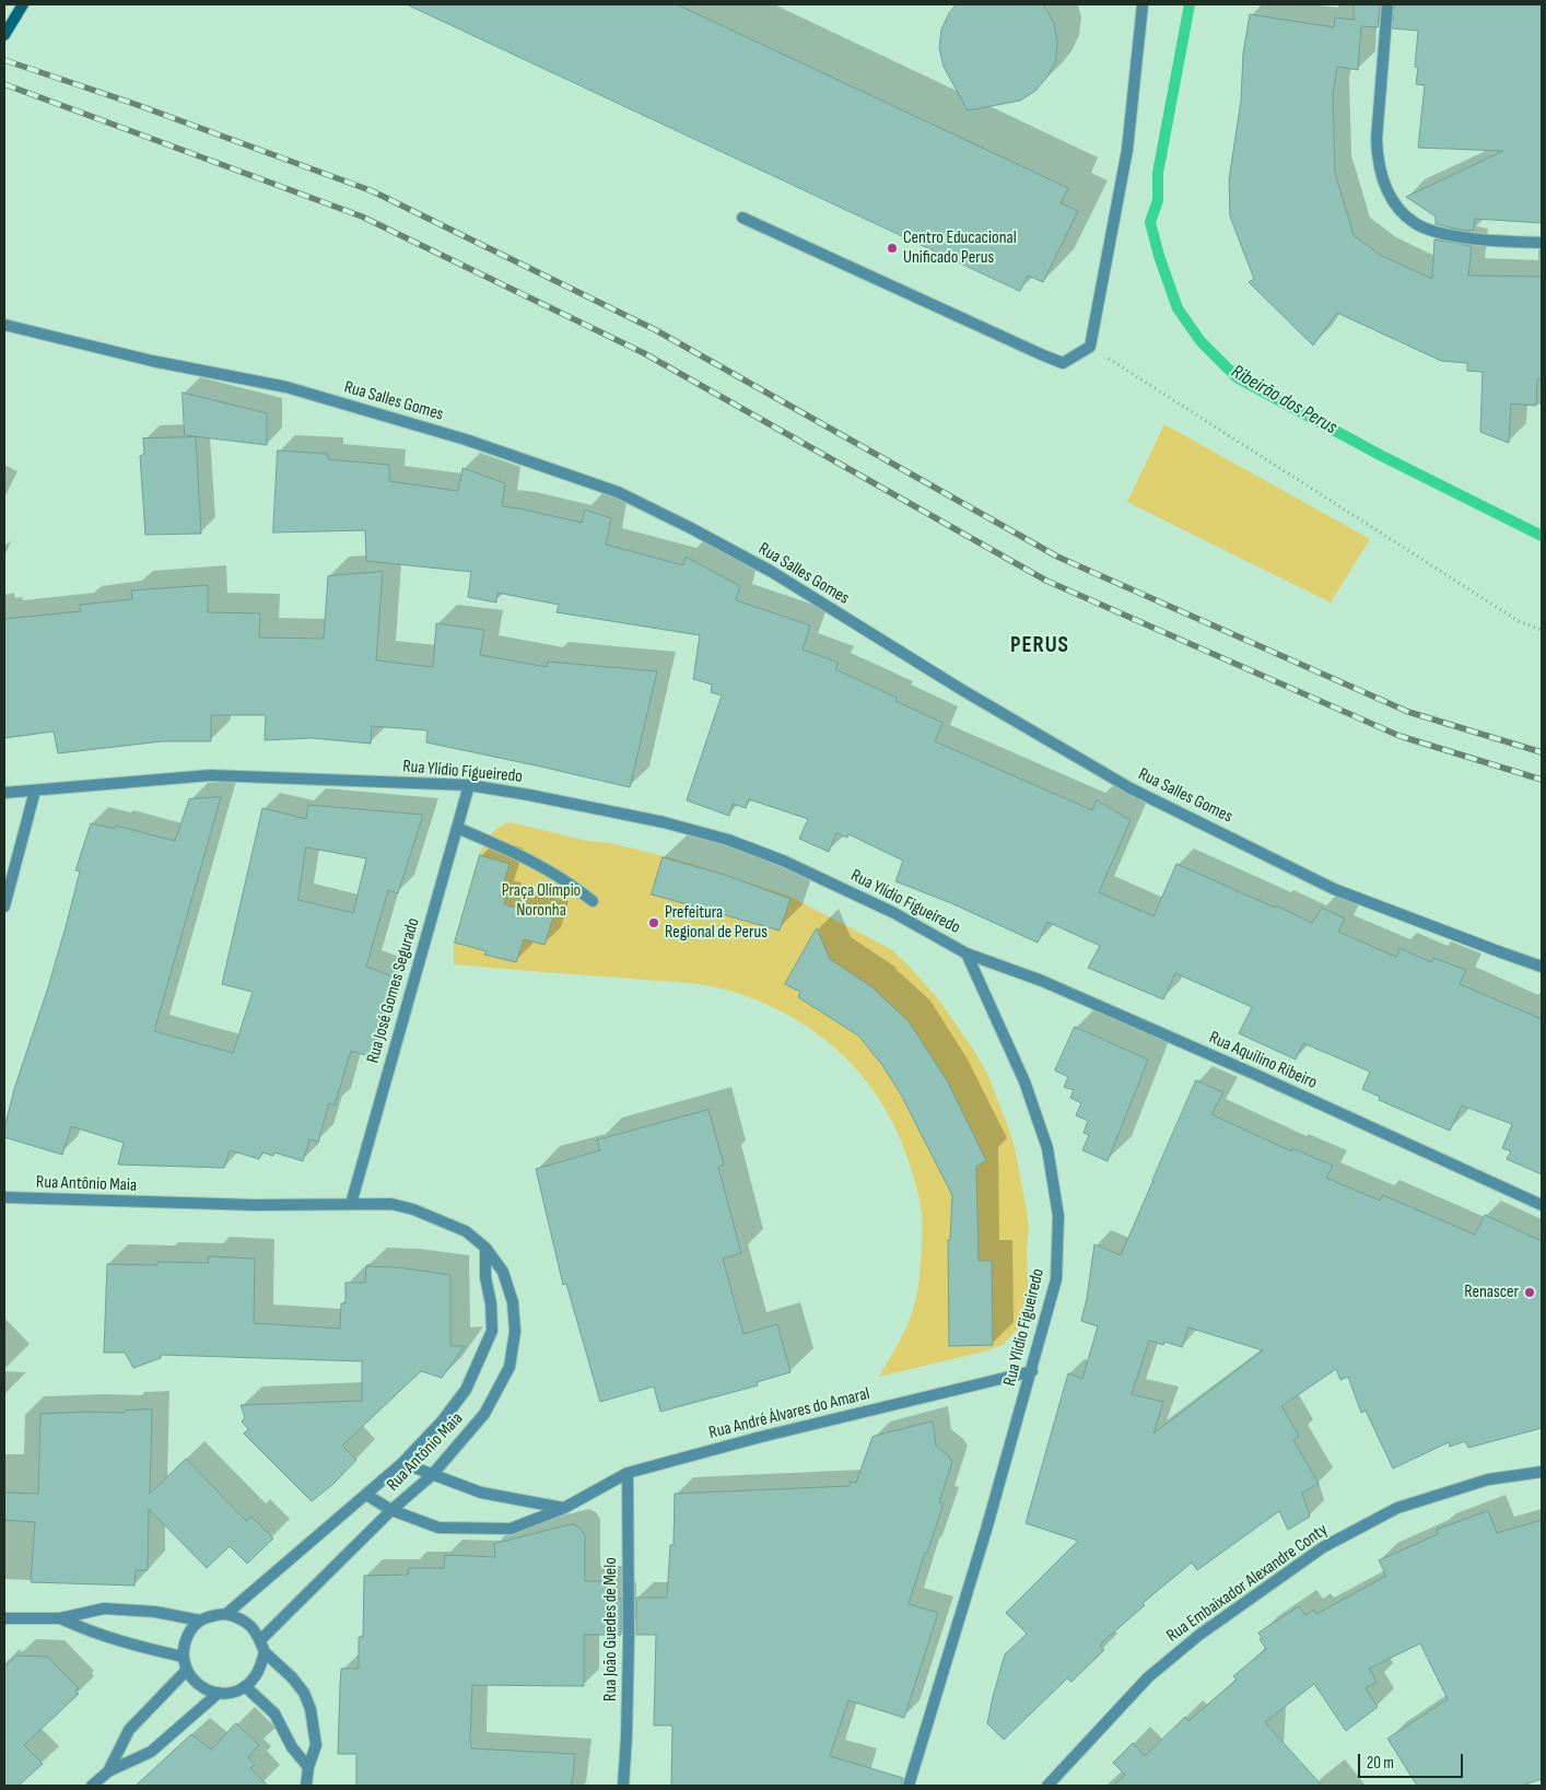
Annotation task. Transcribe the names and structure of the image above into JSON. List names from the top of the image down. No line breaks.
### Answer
{"streets":{"street":["Rua Salles Gomes","Rua Ylídio Figueiredo","Rua José Gomes Segurado","Rua Aquilino Ribeiro","Rua Antônio Maia","Rua André Álvares do Amaral","Rua Embaixador Alexandre Conty","Rua João Guedes de Melo"]},"crossings":[["Rua Ylídio Figueiredo","Rua José Gomes Segurado"],["Rua Ylídio Figueiredo","Rua Aquilino Ribeiro"],["Rua Ylídio Figueiredo","Rua André Álvares do Amaral"],["Rua José Gomes Segurado","Rua Antônio Maia"],["Rua Antônio Maia","Rua André Álvares do Amaral"],["Rua André Álvares do Amaral","Rua João Guedes de Melo"]],"districts":["PERUS"],"water":["Ribeirão dos Perus"],"parks":["Praça Olímpio Noronha"],"places":["Centro Educacional Unificado Perus","Prefeitura Regional de Perus","Renascer"],"scale_bar":"20 m"}
